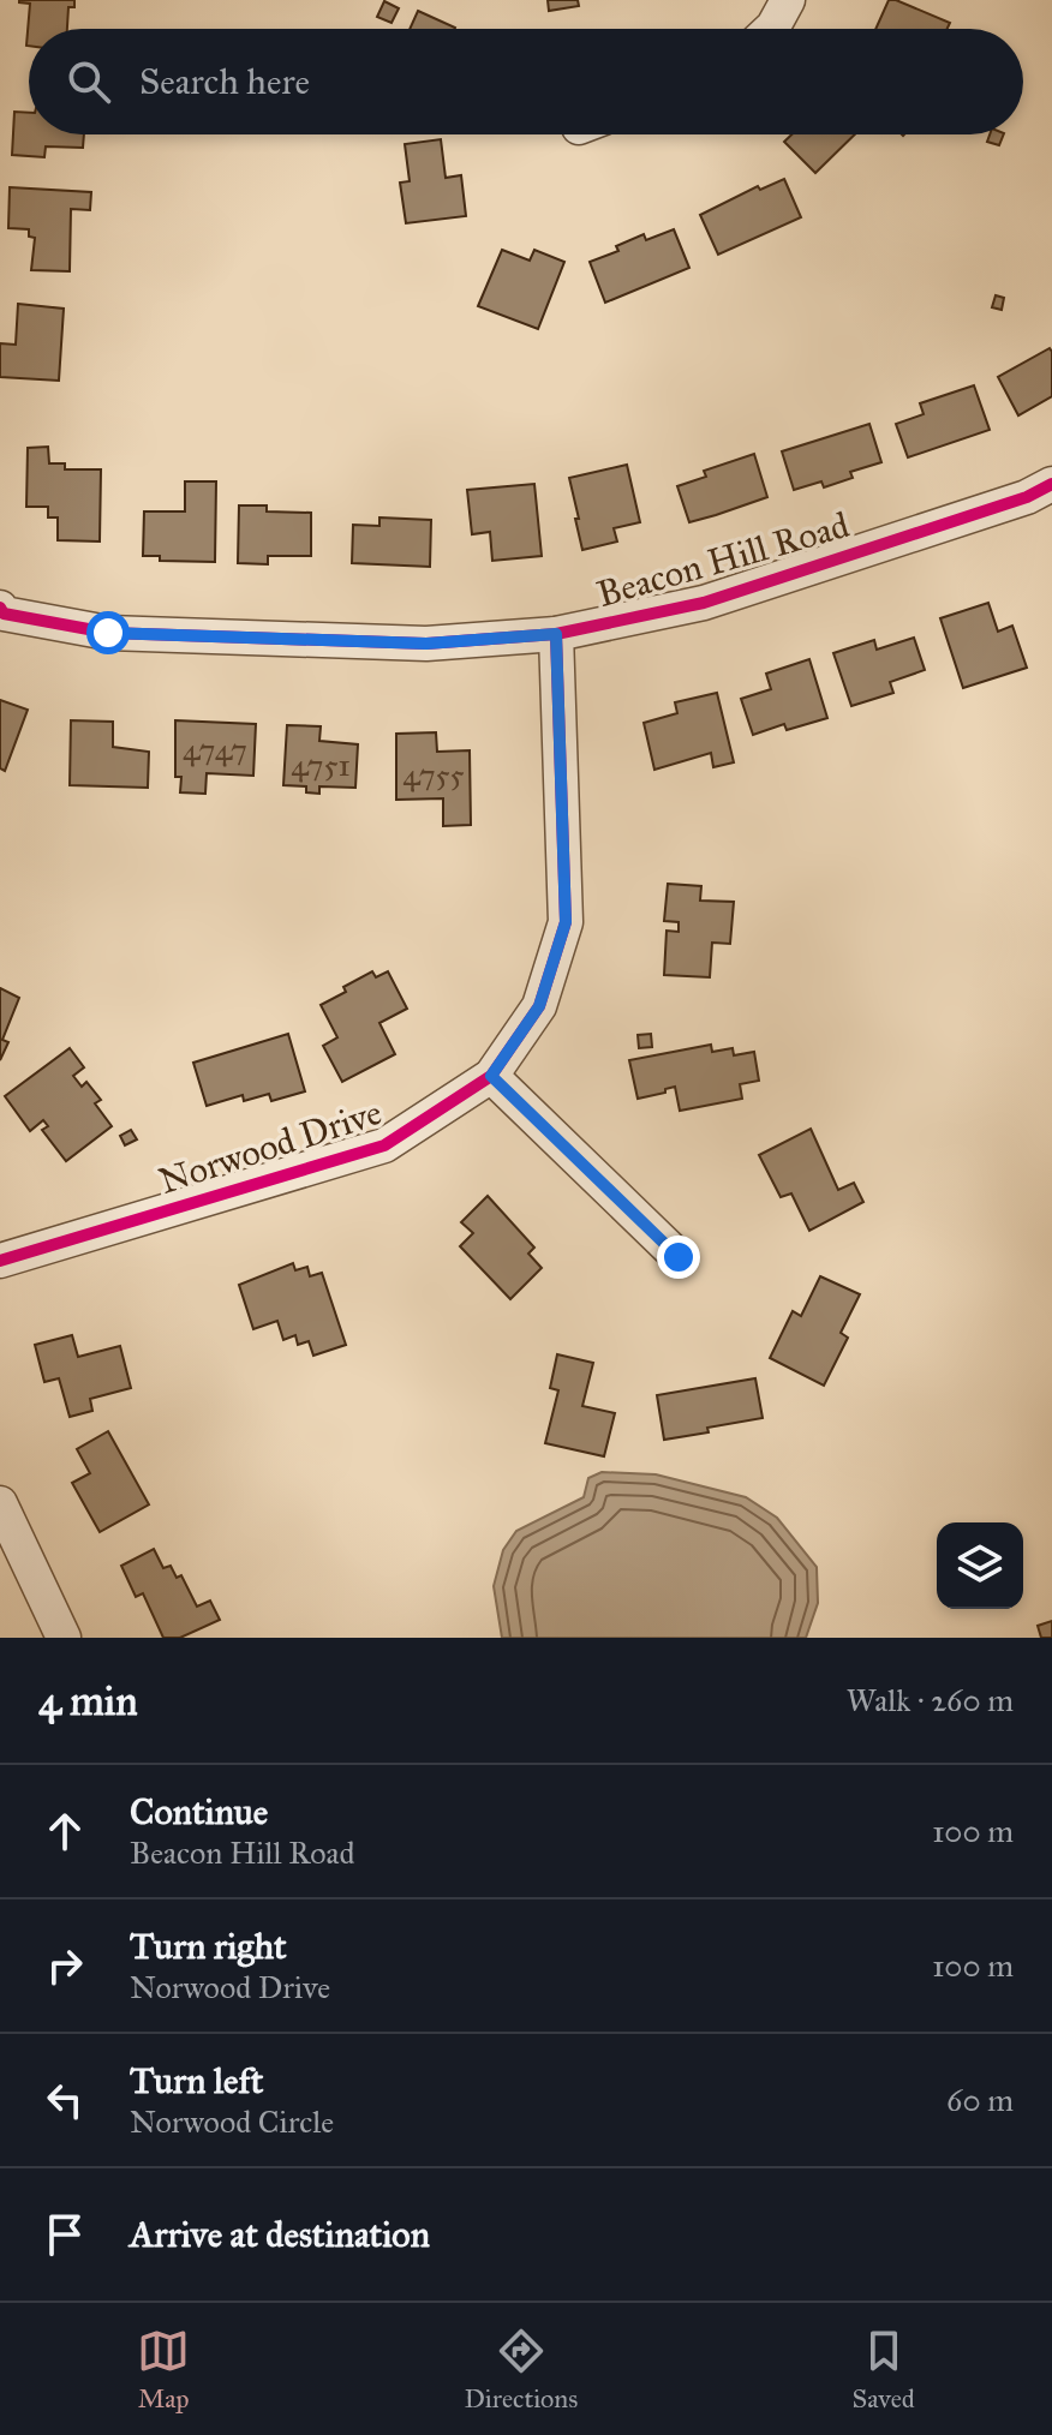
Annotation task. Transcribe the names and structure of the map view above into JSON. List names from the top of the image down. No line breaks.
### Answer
{"streets":{"street":["Beacon Hill Road","Norwood Drive"]},"crossings":[["Beacon Hill Road","Norwood Drive"]],"house_numbers":["4747","4751","4755"],"page":{"search":"Search here","heading":["4 min","Walk · 260 m"],"list":[["Continue","Beacon Hill Road","100 m"],["Turn right","Norwood Drive","100 m"],["Turn left","Norwood Circle","60 m"],"Arrive at destination"],"nav":["Map","Directions","Saved"]}}
